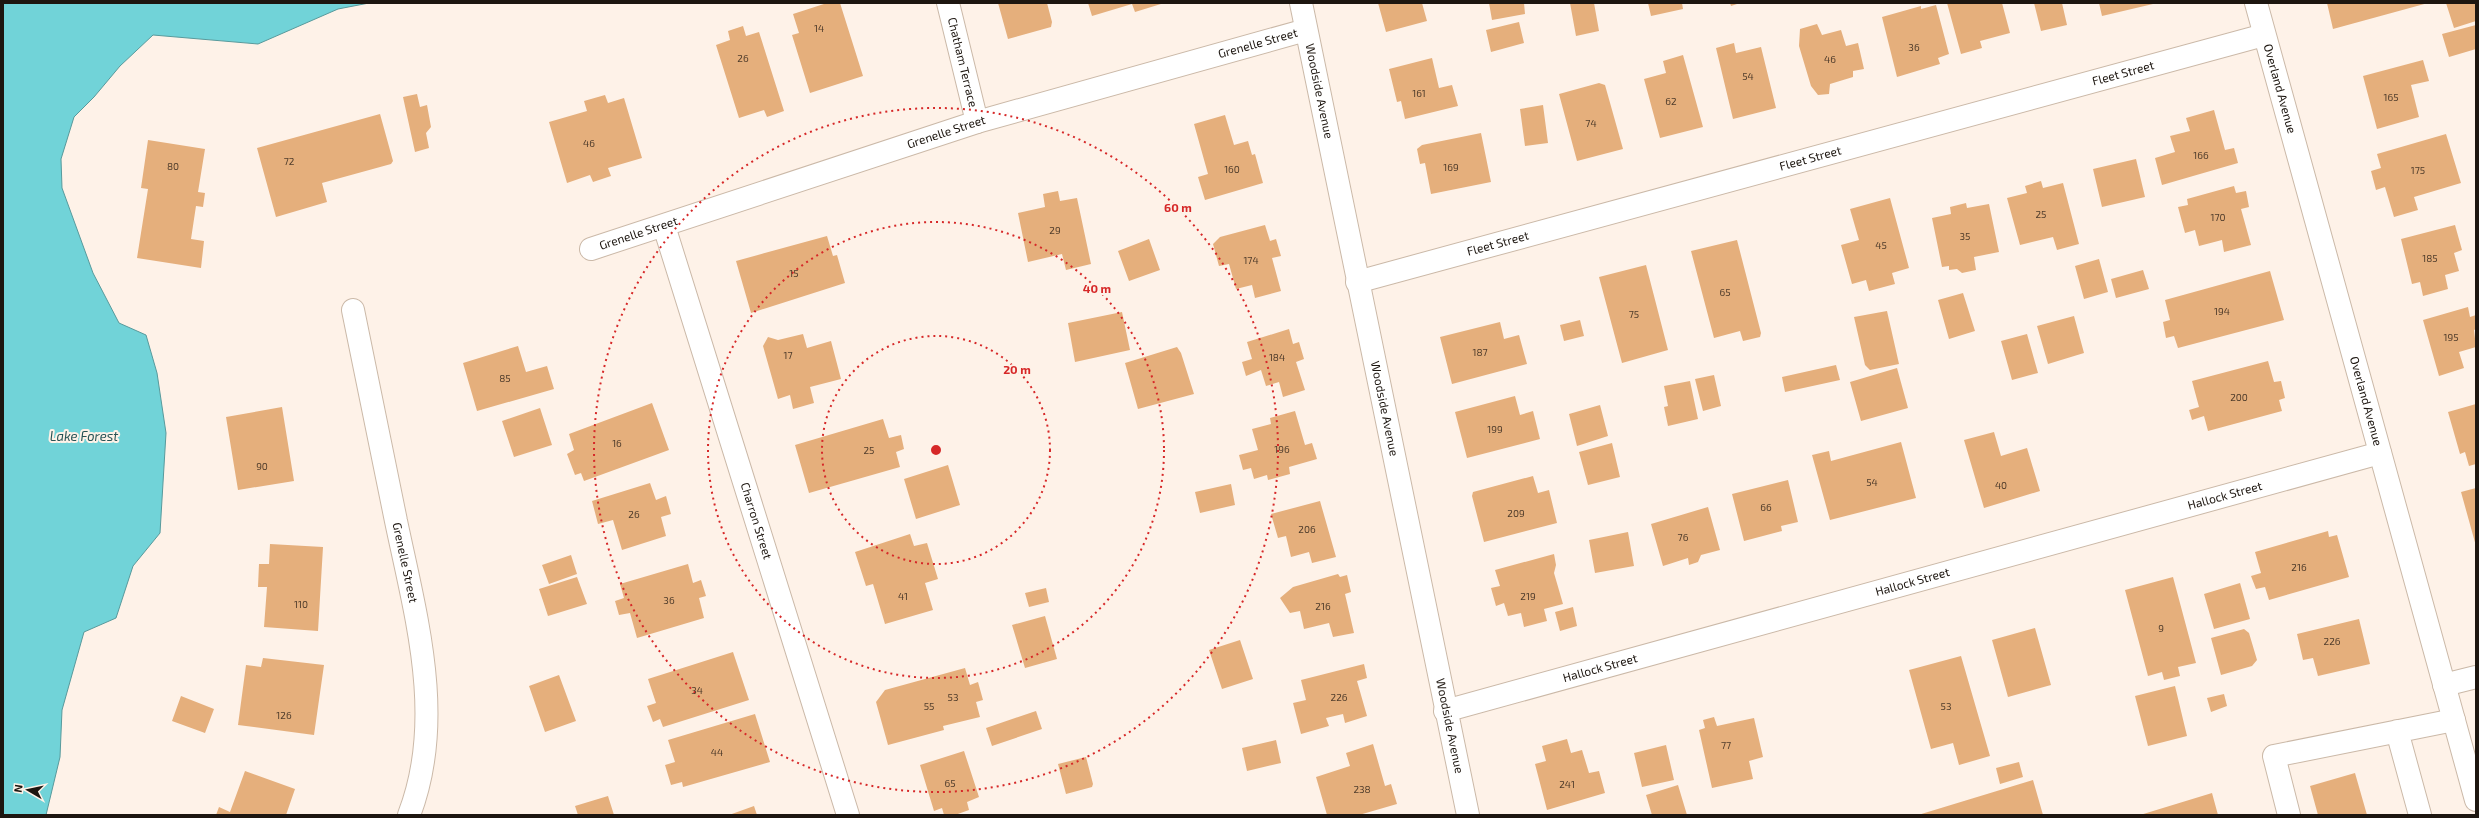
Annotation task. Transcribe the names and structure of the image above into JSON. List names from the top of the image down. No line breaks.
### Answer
{"streets":{"street":["Grenelle Street","Chatham Terrace","Fleet Street","Overland Avenue","Woodside Avenue","Hallock Street","Charron Street"]},"crossings":[["Grenelle Street","Chatham Terrace"],["Grenelle Street","Woodside Avenue"],["Grenelle Street","Charron Street"],["Fleet Street","Overland Avenue"],["Fleet Street","Woodside Avenue"],["Overland Avenue","Hallock Street"],["Woodside Avenue","Hallock Street"]],"water":["Lake Forest"],"house_numbers":["14","36","26","46","54","161","165","62","74","46","166","72","80","169","160","175","25","170","29","35","45","185","174","15","65","194","75","195","187","17","184","85","200","199","16","196","25","90","54","40","66","209","26","206","76","216","41","219","36","110","216","9","226","34","53","226","55","53","126","77","44","65","241","238"],"north":"left","rings":["60 m","40 m","20 m"]}
